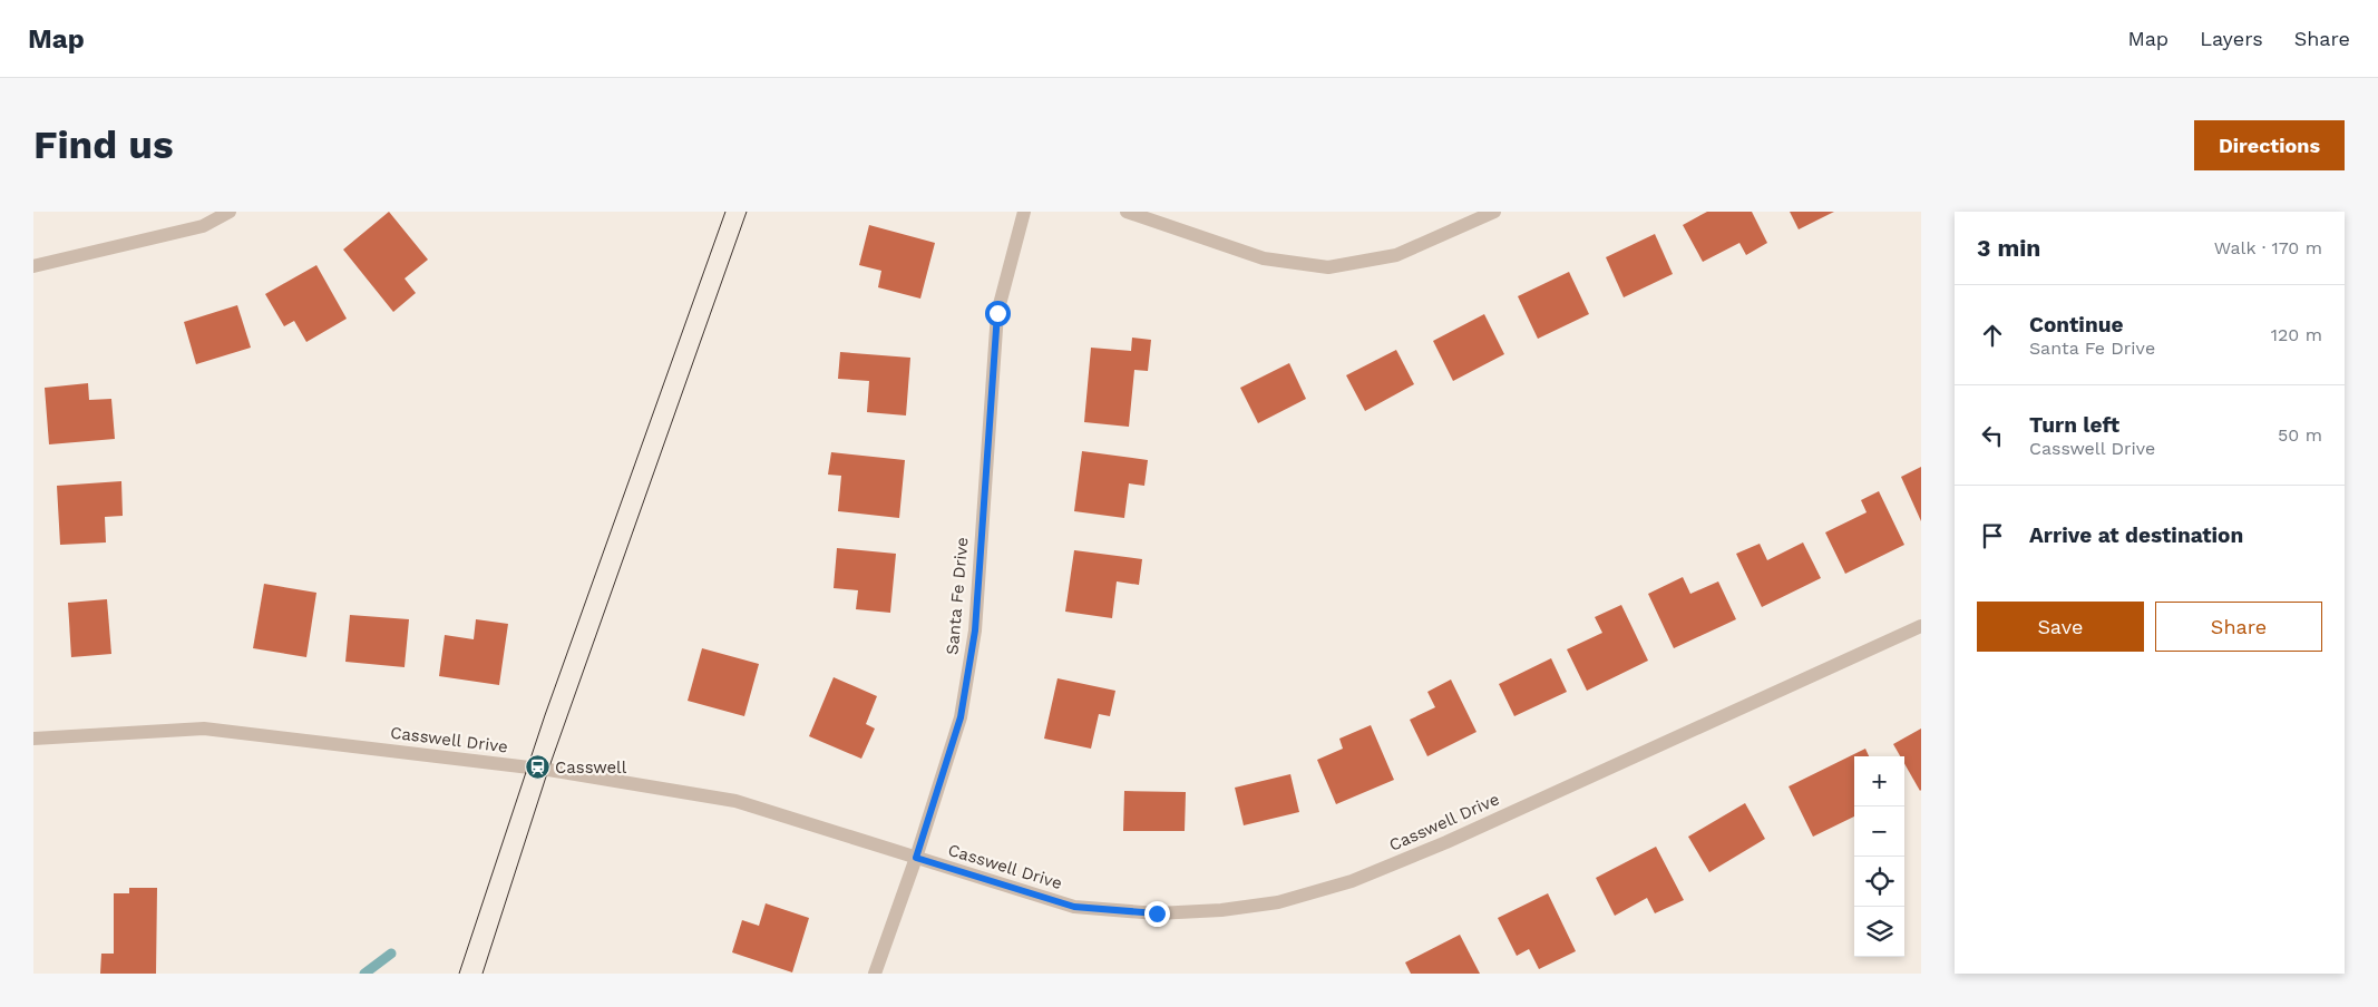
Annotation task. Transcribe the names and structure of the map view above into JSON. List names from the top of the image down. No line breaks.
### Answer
{"streets":{"street":["Santa Fe Drive","Casswell Drive"]},"crossings":[["Santa Fe Drive","Casswell Drive"]],"places":{"station":["Casswell"]},"page":{"header":"Map","nav":["Map","Layers","Share"],"buttons":["Directions",["Save","Share"]],"title":"Find us","heading":["3 min","Walk · 170 m"],"list":[["Continue","Santa Fe Drive","120 m"],["Turn left","Casswell Drive","50 m"],"Arrive at destination"],"map_buttons":["+","−"]}}
